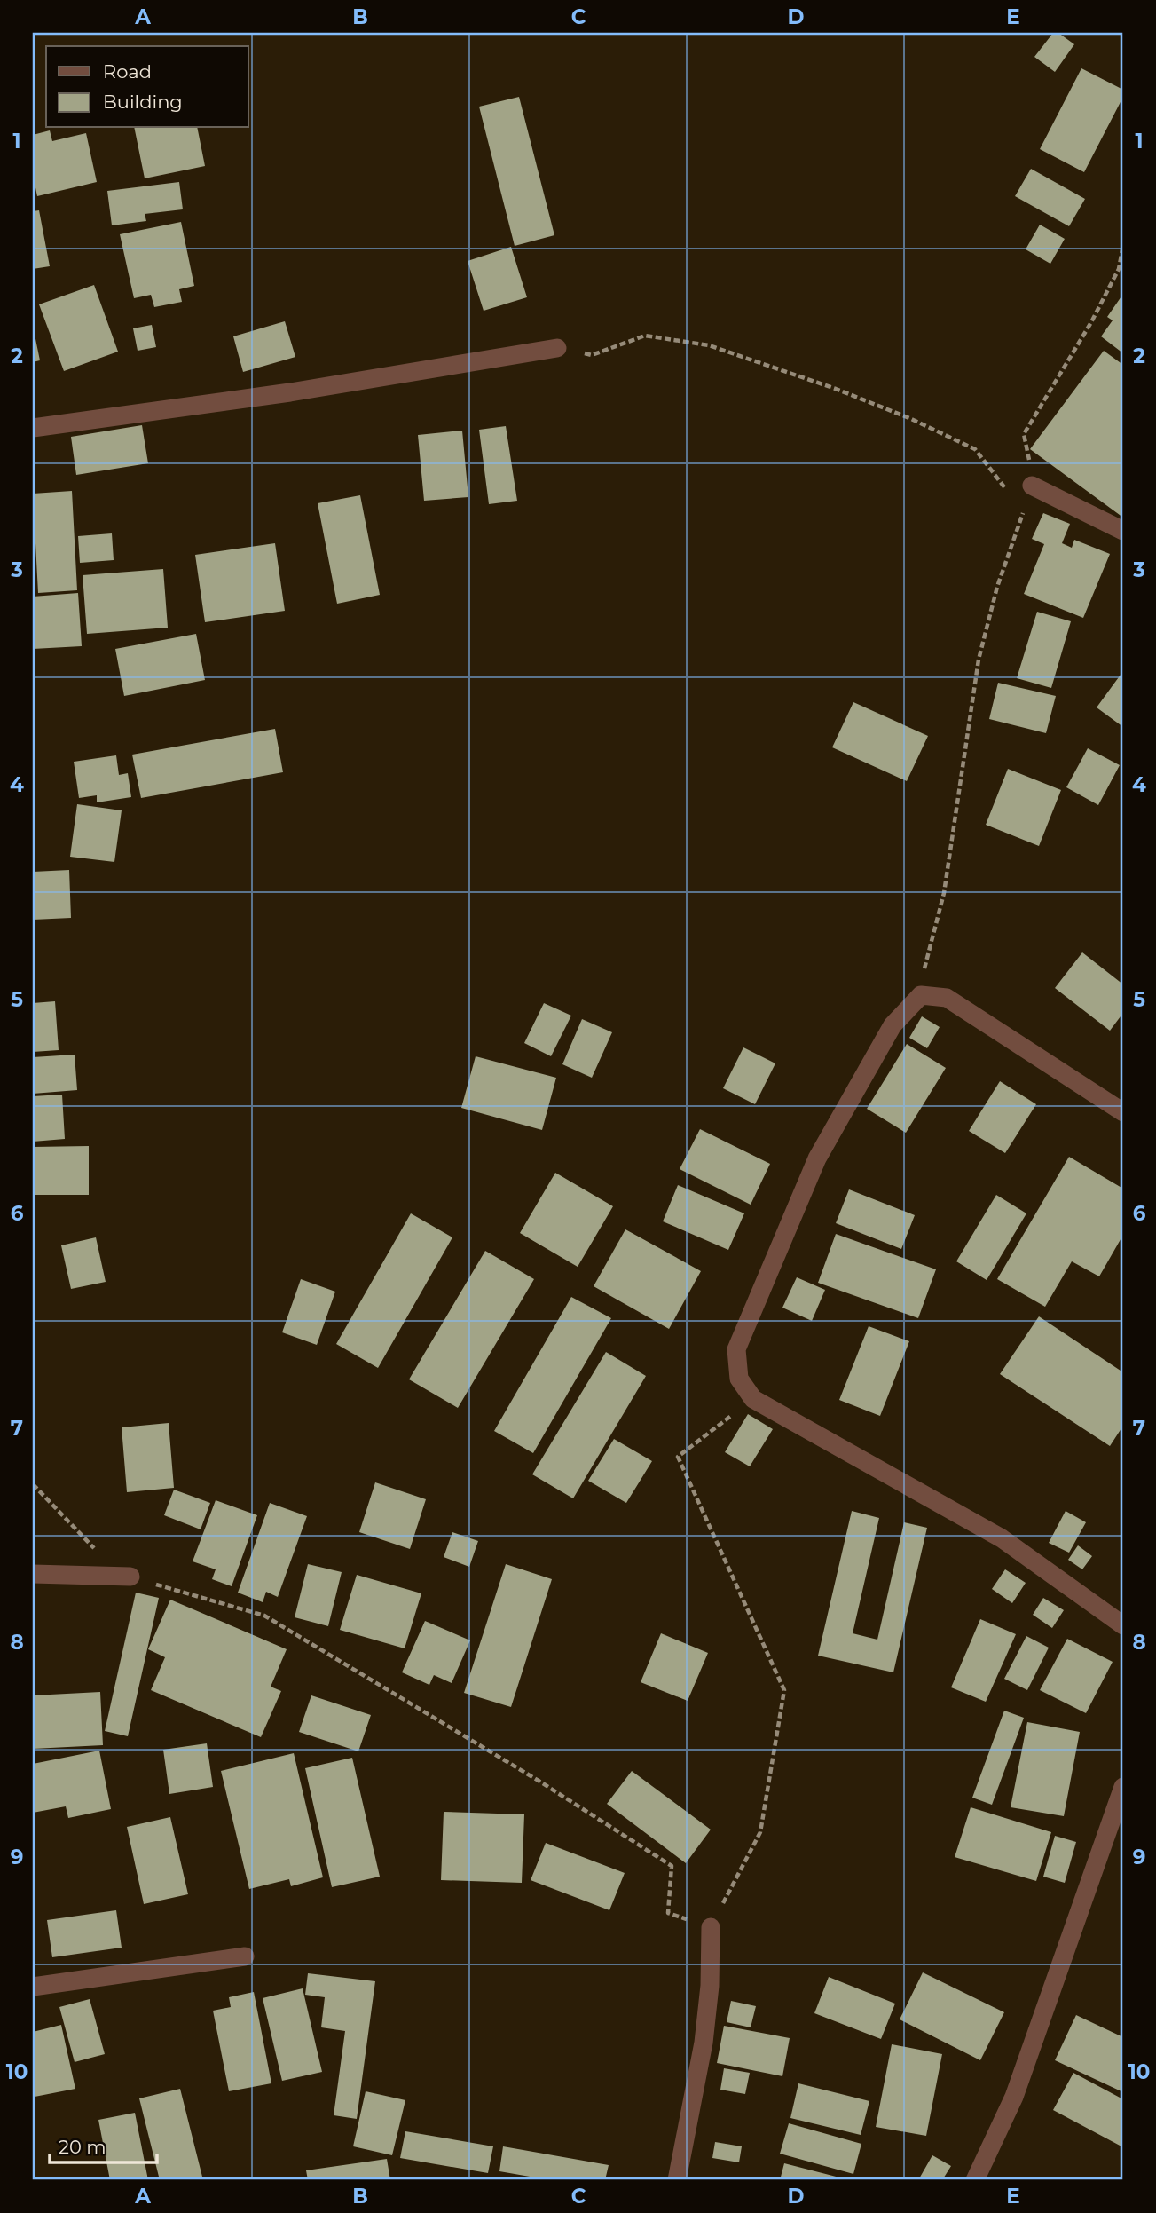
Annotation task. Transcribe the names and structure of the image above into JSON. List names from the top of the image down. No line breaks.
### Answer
{"legend":["Road","Building"],"scale_bar":"20 m","grid":{"columns":["A","B","C","D","E"],"rows":["1","2","3","4","5","6","7","8","9","10"]}}
